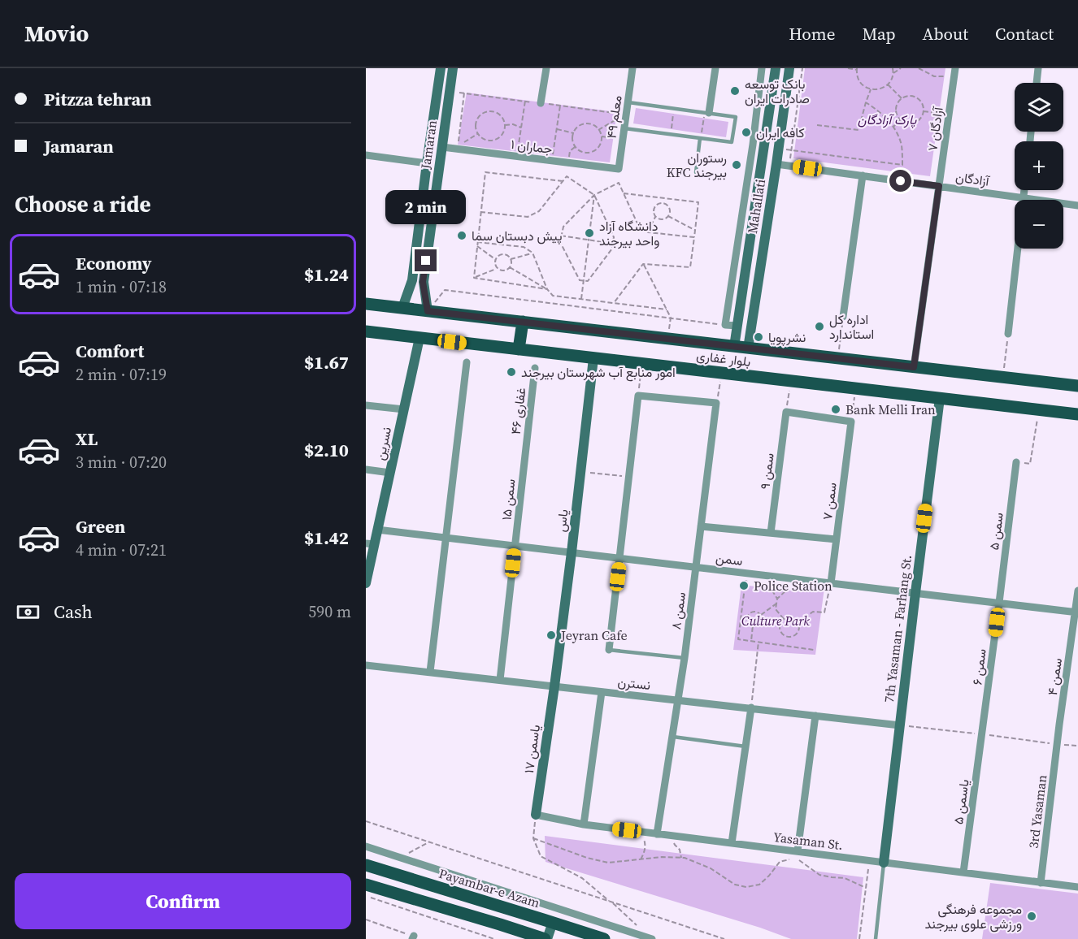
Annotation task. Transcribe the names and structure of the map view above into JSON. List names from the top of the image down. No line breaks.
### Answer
{"streets":{"main road":["بلوار غفاری","Payambar-e Azam"],"street":["معلم ۴۹","آزادگان ۷","Jamaran","جماران ۱","آزادگان","Mahallati","غفاری ۴۶","نسرین","سمن ۹","سمن ۱۵","سمن ۷","یاس","سمن ۵","سمن","سمن ۸","7th Yasaman - Farhang St.","سمن ۶","سمن ۴","نسترن","یاسمن ۱۷","یاسمن ۵","3rd Yasaman","Yasaman St."]},"crossings":[["معلم ۴۹","جماران ۱"],["آزادگان ۷","آزادگان"],["آزادگان ۷","بلوار غفاری"],["Jamaran","جماران ۱"],["Jamaran","بلوار غفاری"],["آزادگان","Mahallati"],["Mahallati","بلوار غفاری"],["بلوار غفاری","نسرین"],["بلوار غفاری","یاس"],["بلوار غفاری","7th Yasaman - Farhang St."],["غفاری ۴۶","سمن ۱۵"],["نسرین","سمن"],["سمن ۱۵","سمن"],["سمن ۱۵","نسترن"],["سمن ۷","سمن"],["یاس","سمن"],["یاس","نسترن"],["یاس","یاسمن ۱۷"],["سمن ۵","سمن"],["سمن ۵","سمن ۶"],["سمن","سمن ۸"],["سمن","7th Yasaman - Farhang St."],["سمن","سمن ۶"],["سمن","سمن ۴"],["سمن ۸","نسترن"],["سمن ۸","Yasaman St."],["7th Yasaman - Farhang St.","نسترن"],["7th Yasaman - Farhang St.","Yasaman St."],["سمن ۶","یاسمن ۵"],["سمن ۴","3rd Yasaman"],["نسترن","یاسمن ۱۷"],["یاسمن ۱۷","Yasaman St."],["یاسمن ۵","Yasaman St."],["3rd Yasaman","Yasaman St."]],"parks":["پارک آزادگان","Culture Park"],"places":["بانک توسعه صادرات ایران","کافه ایران","رستوران KFC بیرجند","دانشگاه آزاد واحد بیرجند","پیش دبستان سما","اداره کل استاندارد","نشرپویا","امور منابع آب شهرستان بیرجند","Bank Melli Iran","Police Station","Jeyran Cafe","مجموعه فرهنگی ورزشی علوی بیرجند"],"page":{"header":"Movio","nav":["Home","Map","About","Contact"],"banner":["Pitzza tehran","Jamaran"],"map_buttons":["+","−"],"heading":"Choose a ride","bubble":"2 min","list":[{"name":"Economy","note":"1 min · 07:18","value":"$1.24"},{"name":"Comfort","note":"2 min · 07:19","value":"$1.67"},{"name":"XL","note":"3 min · 07:20","value":"$2.10"},{"name":"Green","note":"4 min · 07:21","value":"$1.42"}],"pay":["Cash","590 m"],"buttons":"Confirm"}}
